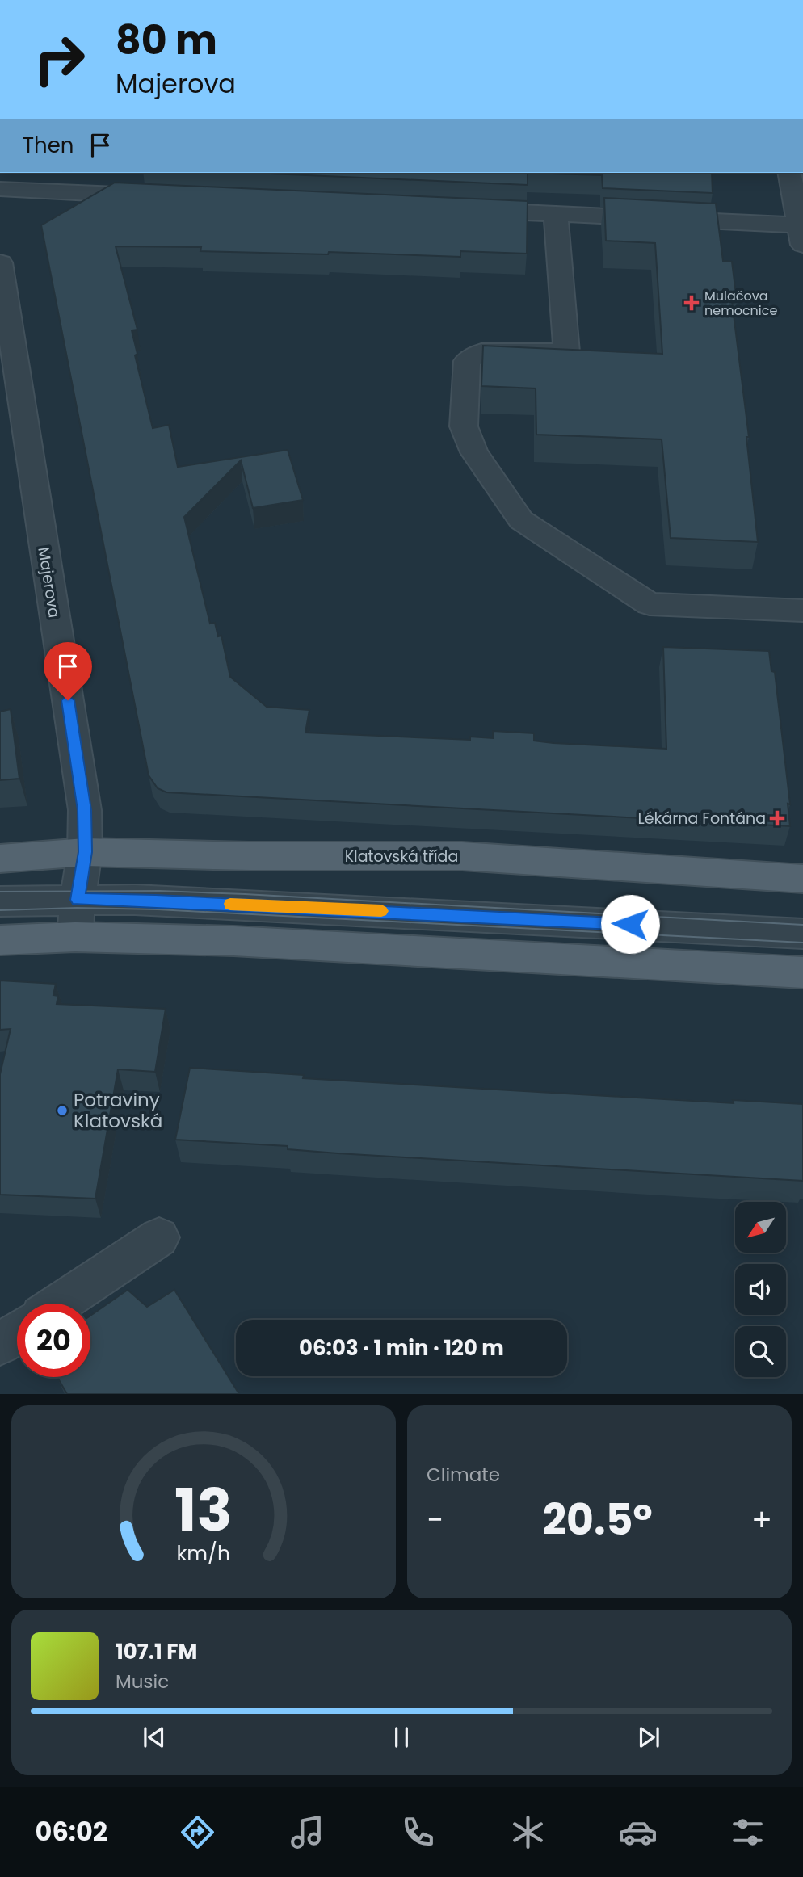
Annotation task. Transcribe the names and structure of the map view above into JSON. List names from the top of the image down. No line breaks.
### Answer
{"streets":{"main road":["Klatovská třída"],"street":["Majerova"]},"crossings":[["Majerova","Klatovská třída"]],"places":{"health":["Mulačova nemocnice","Lékárna Fontána"],"other":["Potraviny Klatovská"]},"north":"bottom left","page":{"turn":["80 m","Majerova"],"then":"Then","limit":"20","trip":"06:03 · 1 min · 120 m","tile":"Climate","heat":["−","20.5°","+"],"song":["107.1 FM","Music"],"tabs":"06:02","gauge":["13","km/h"]}}
